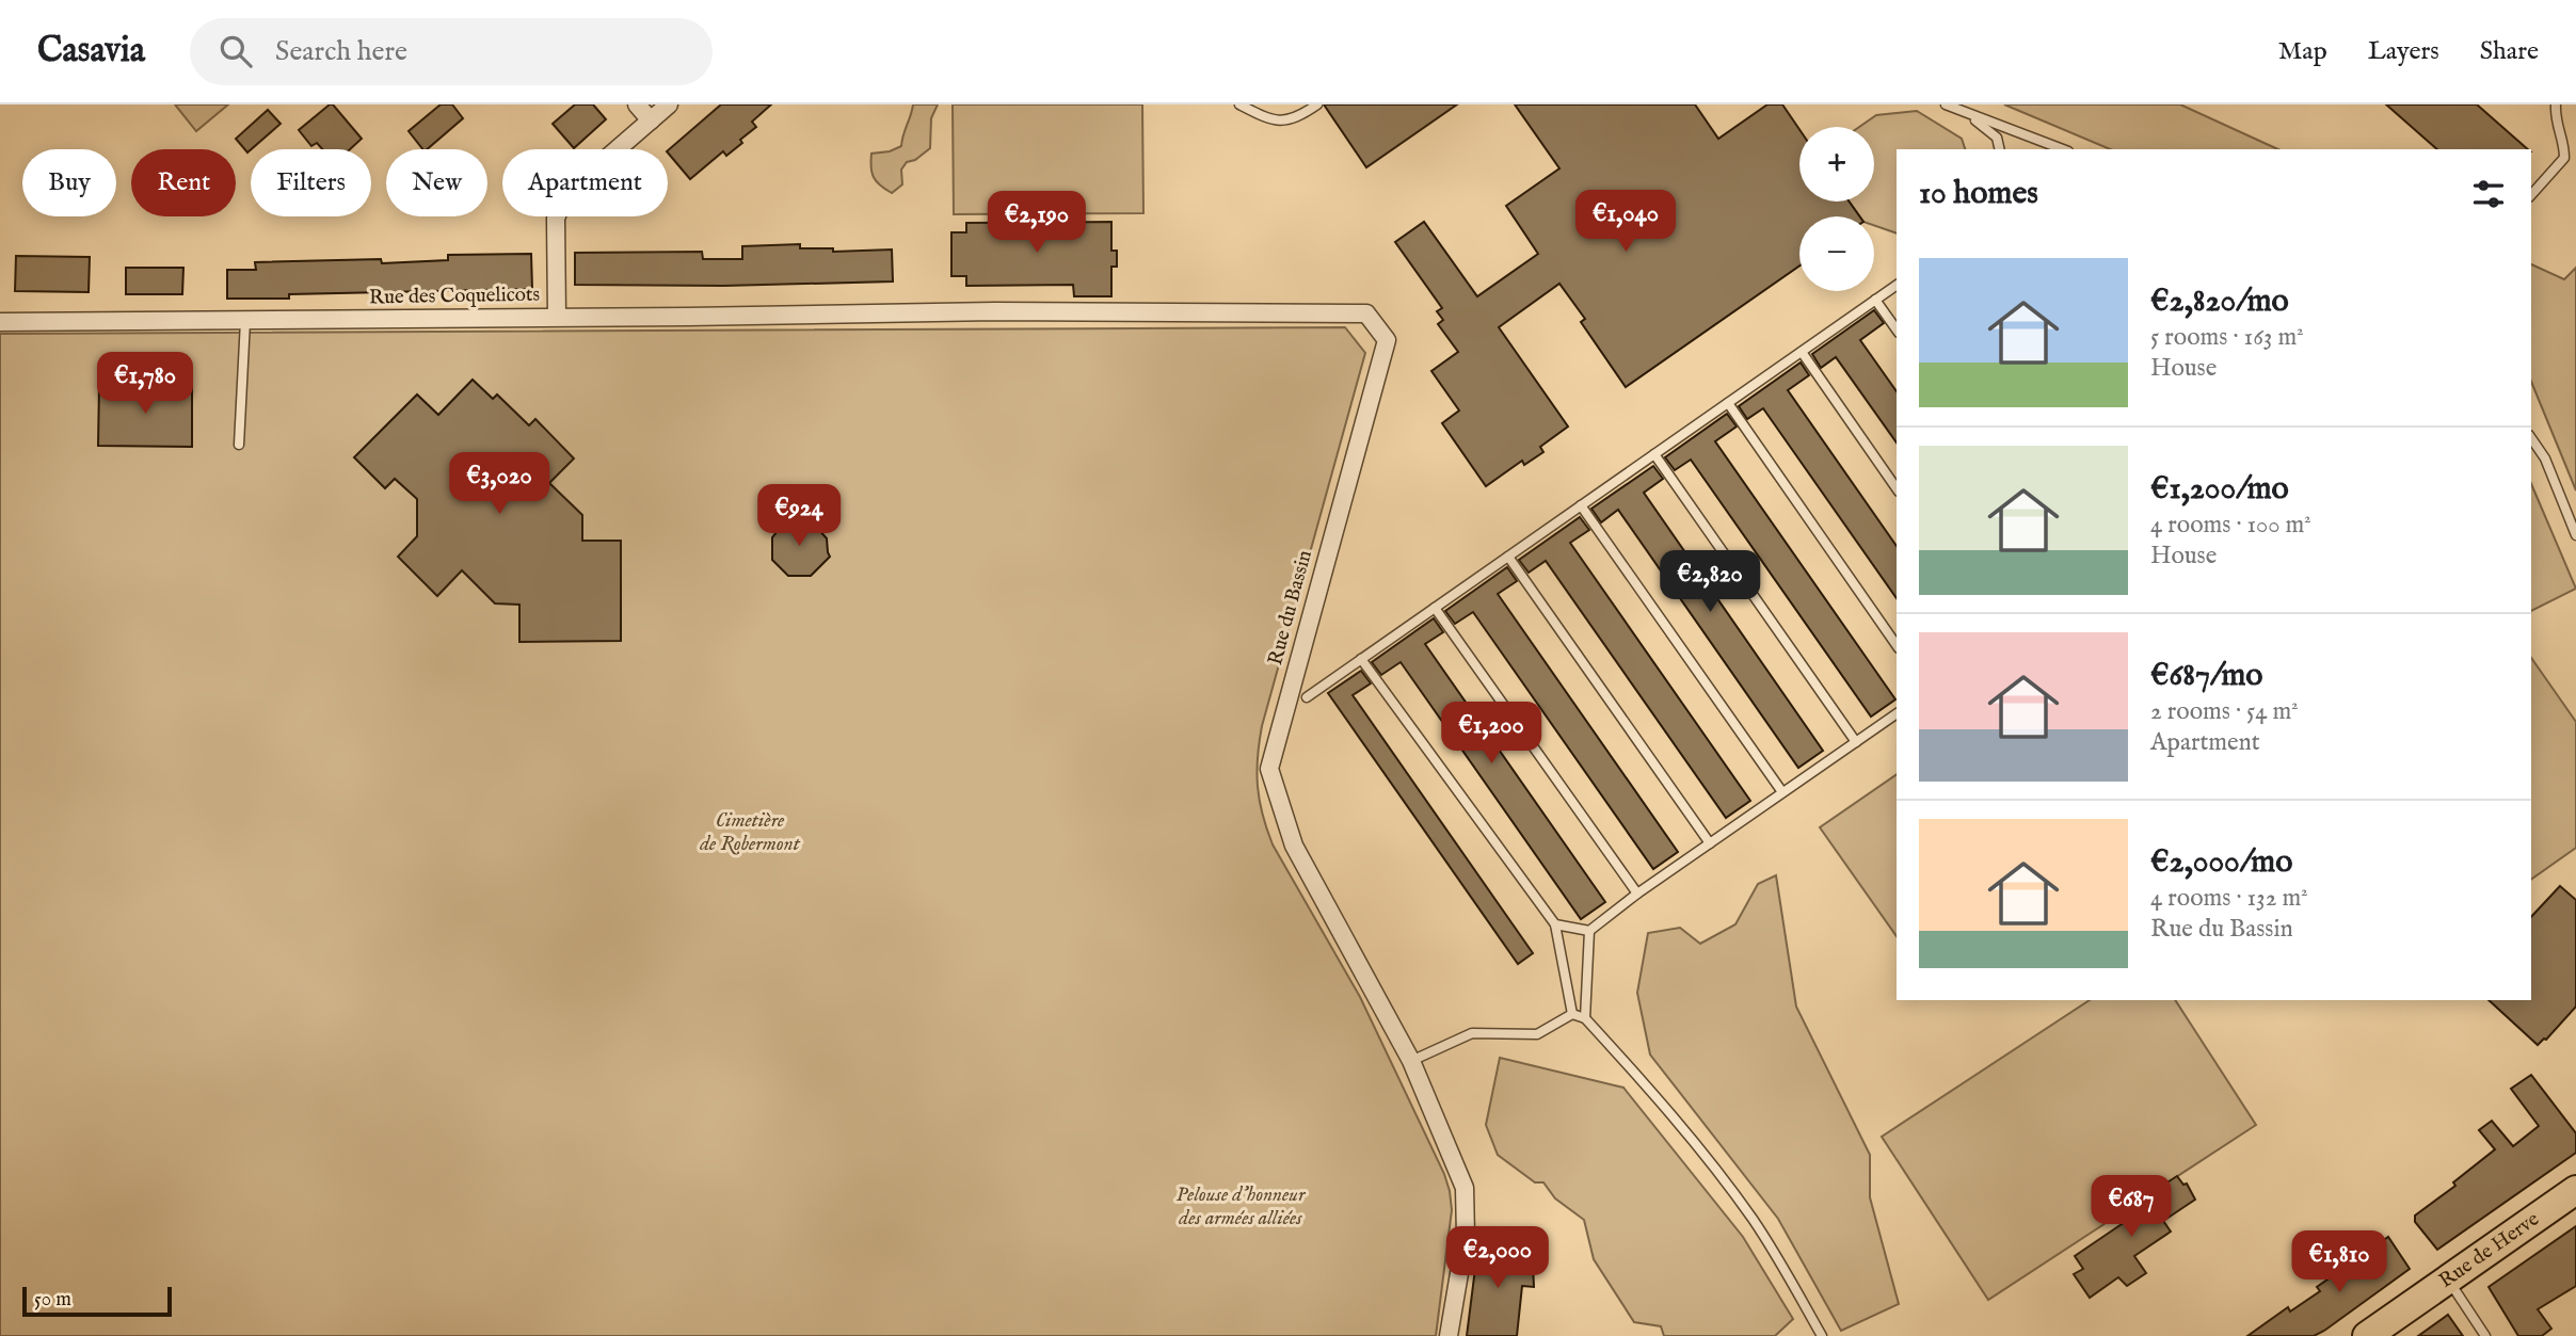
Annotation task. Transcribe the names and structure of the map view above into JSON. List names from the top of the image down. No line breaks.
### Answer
{"streets":{"main road":["Rue de Herve"],"street":["Rue des Coquelicots","Rue du Bassin"]},"crossings":[["Rue des Coquelicots","Rue du Bassin"]],"parks":["Cimetière de Robermont","Pelouse d'honneur des armées alliées"],"scale_bar":"50 m","page":{"header":"Casavia","search":"Search here","nav":["Map","Layers","Share"],"map_buttons":["+","−"],"chip":["Buy","Rent","Filters","New","Apartment"],"heading":"10 homes","price":["€1,040","€2,190","€1,780","€3,020","€924","€2,820","€1,200","€687","€2,000","€1,810"],"list":[{"name":"€2,820/mo","note":"5 rooms · 163 m² · House"},{"name":"€1,200/mo","note":"4 rooms · 100 m² · House"},{"name":"€687/mo","note":"2 rooms · 54 m² · Apartment"},{"name":"€2,000/mo","note":"4 rooms · 132 m² · Rue du Bassin"}],"scale":"50 m"}}
